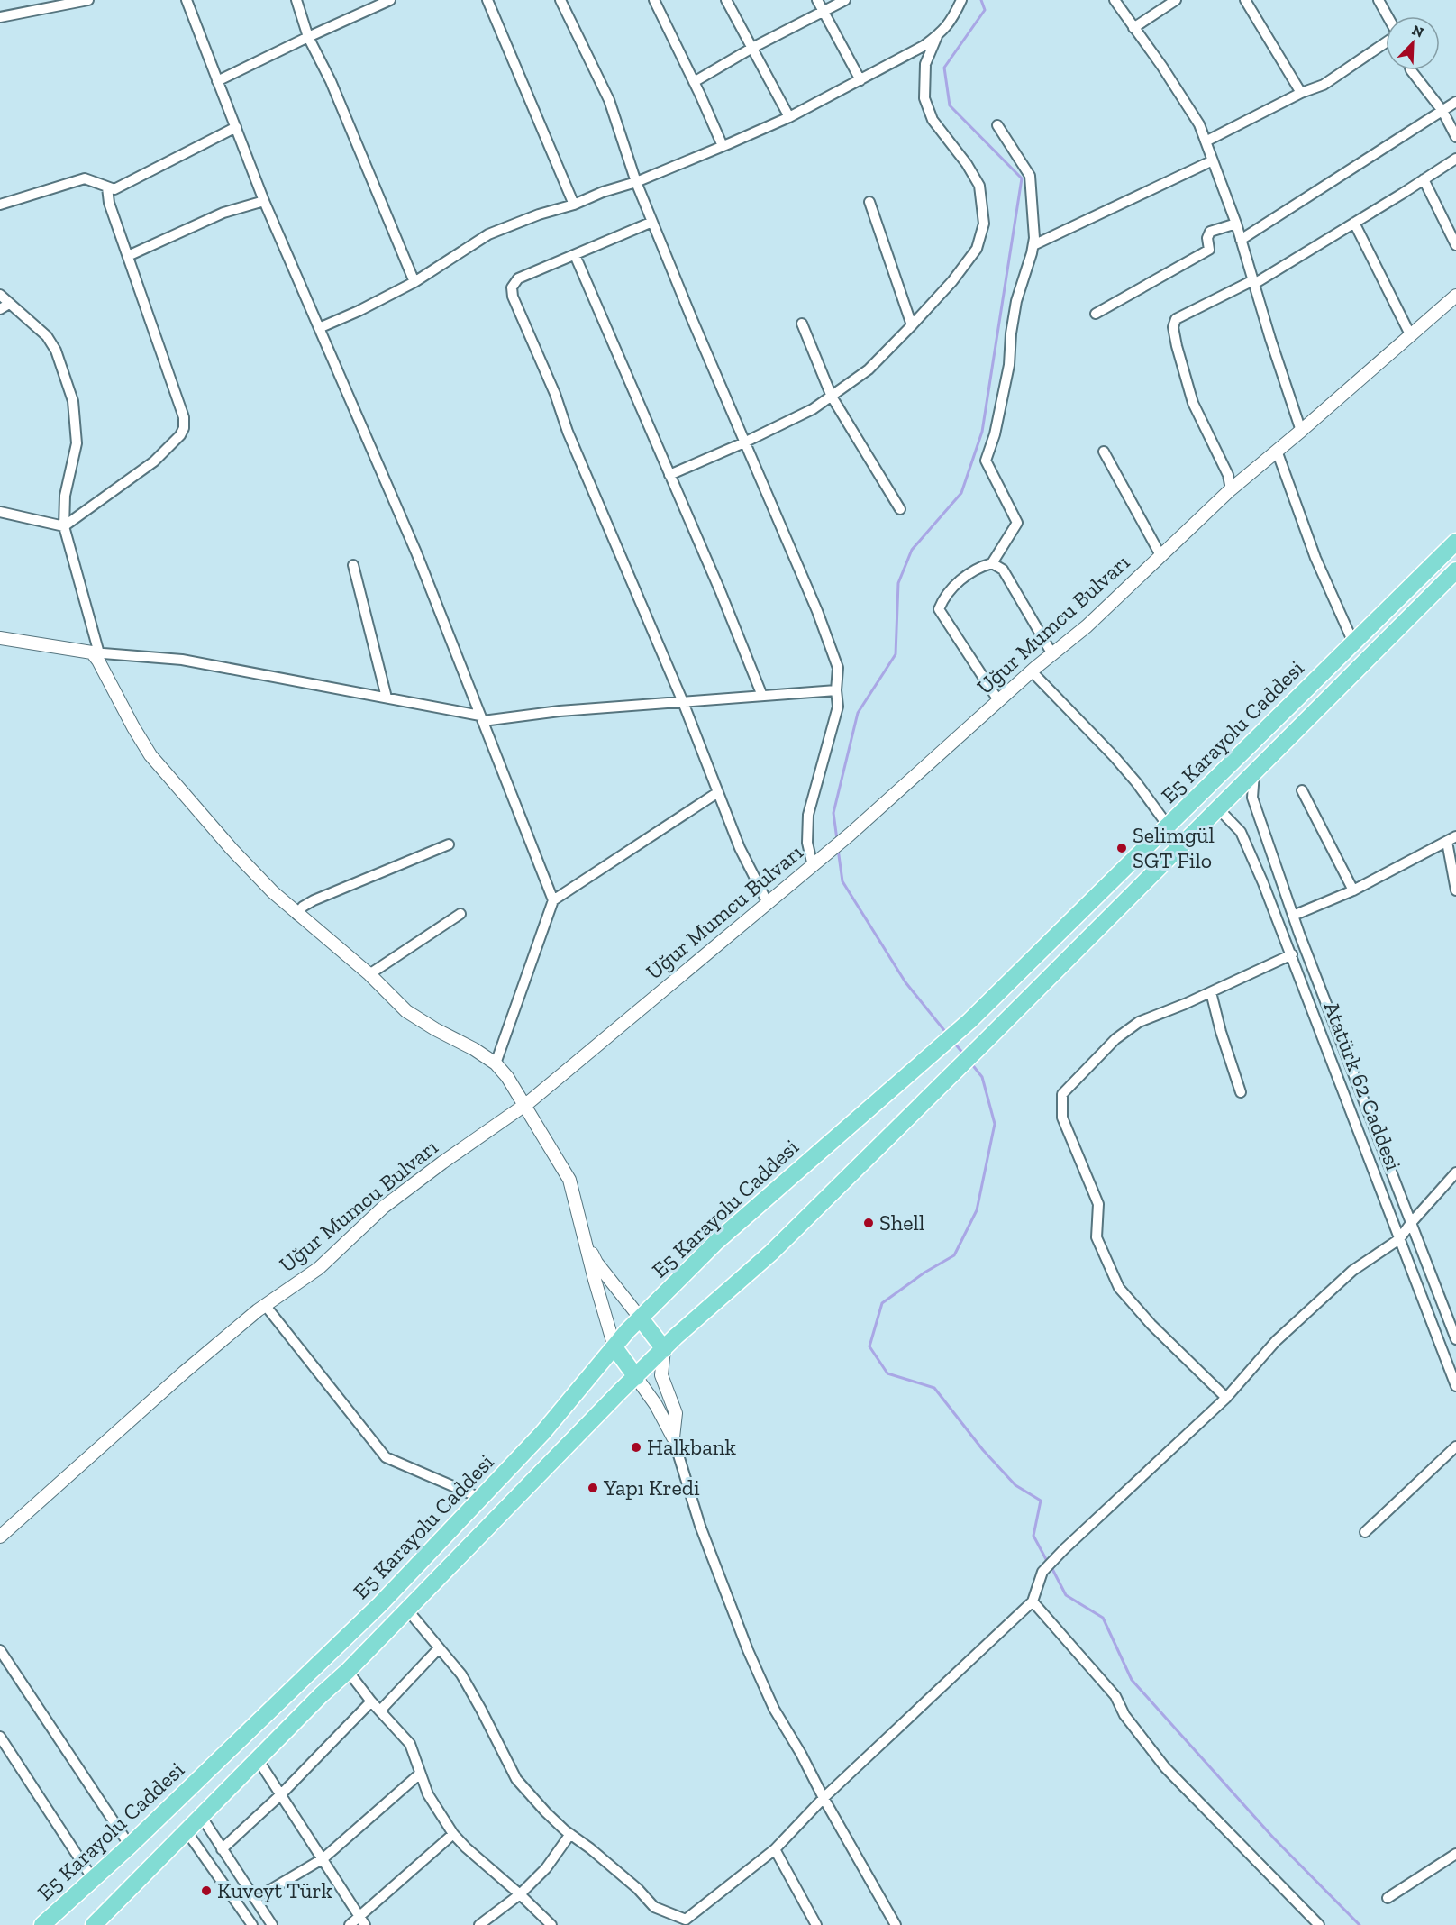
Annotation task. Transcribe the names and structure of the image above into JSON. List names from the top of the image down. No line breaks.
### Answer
{"streets":{"highway":["E5 Karayolu Caddesi"],"street":["Uğur Mumcu Bulvarı","Atatürk 62 Caddesi"]},"crossings":[["E5 Karayolu Caddesi","Atatürk 62 Caddesi"]],"places":["Selimgül SGT Filo","Shell","Halkbank","Yapı Kredi","Kuveyt Türk"],"north":"top right"}
